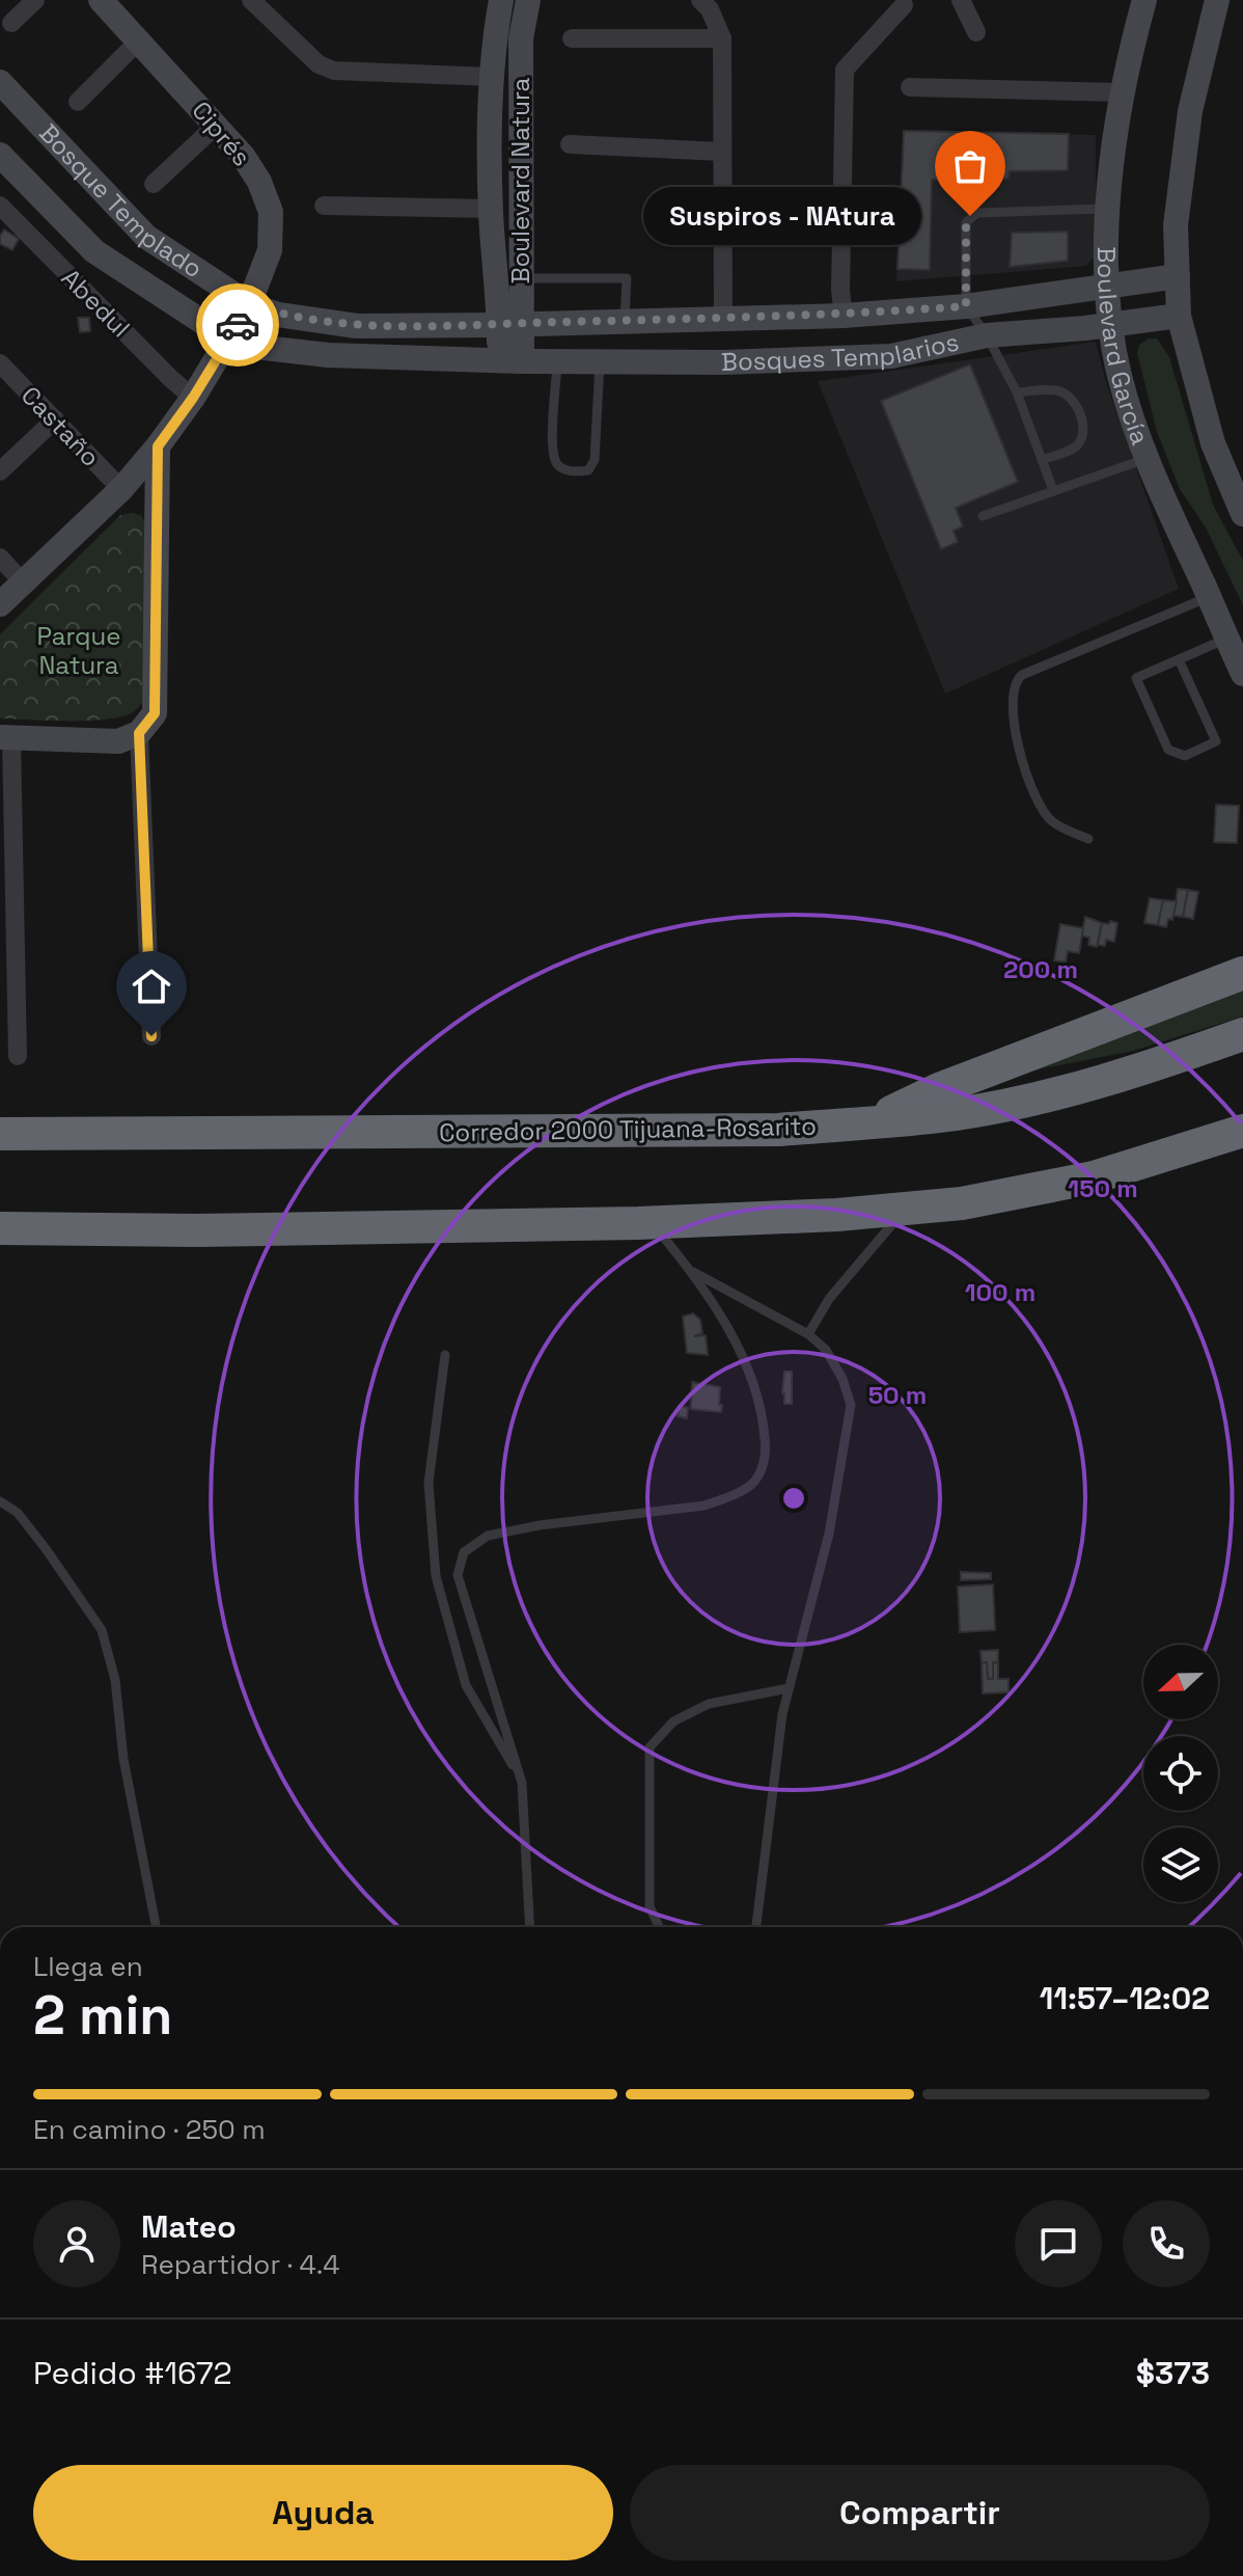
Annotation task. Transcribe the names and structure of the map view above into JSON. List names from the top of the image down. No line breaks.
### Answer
{"streets":{"highway":["Corredor 2000 Tijuana-Rosarito"],"main road":["Ciprés","Boulevard Natura","Bosque Templado","Boulevard García","Bosques Templarios"],"street":["Abedul","Castaño"]},"crossings":[["Ciprés","Bosque Templado"],["Ciprés","Abedul"],["Ciprés","Castaño"],["Boulevard Natura","Bosque Templado"],["Boulevard Natura","Bosques Templarios"],["Bosque Templado","Bosques Templarios"],["Boulevard García","Bosques Templarios"]],"parks":["Parque Natura"],"places":["Suspiros - NAtura"],"north":"left","page":{"bubble":"Suspiros - NAtura","heading":["2 min","Llega en","11:57–12:02"],"panel":["Mateo","Repartidor · 4.4","Pedido #1672","$373"],"bar":"En camino · 250 m","buttons":["Ayuda","Compartir"]},"rings":["200 m","150 m","100 m","50 m"]}
